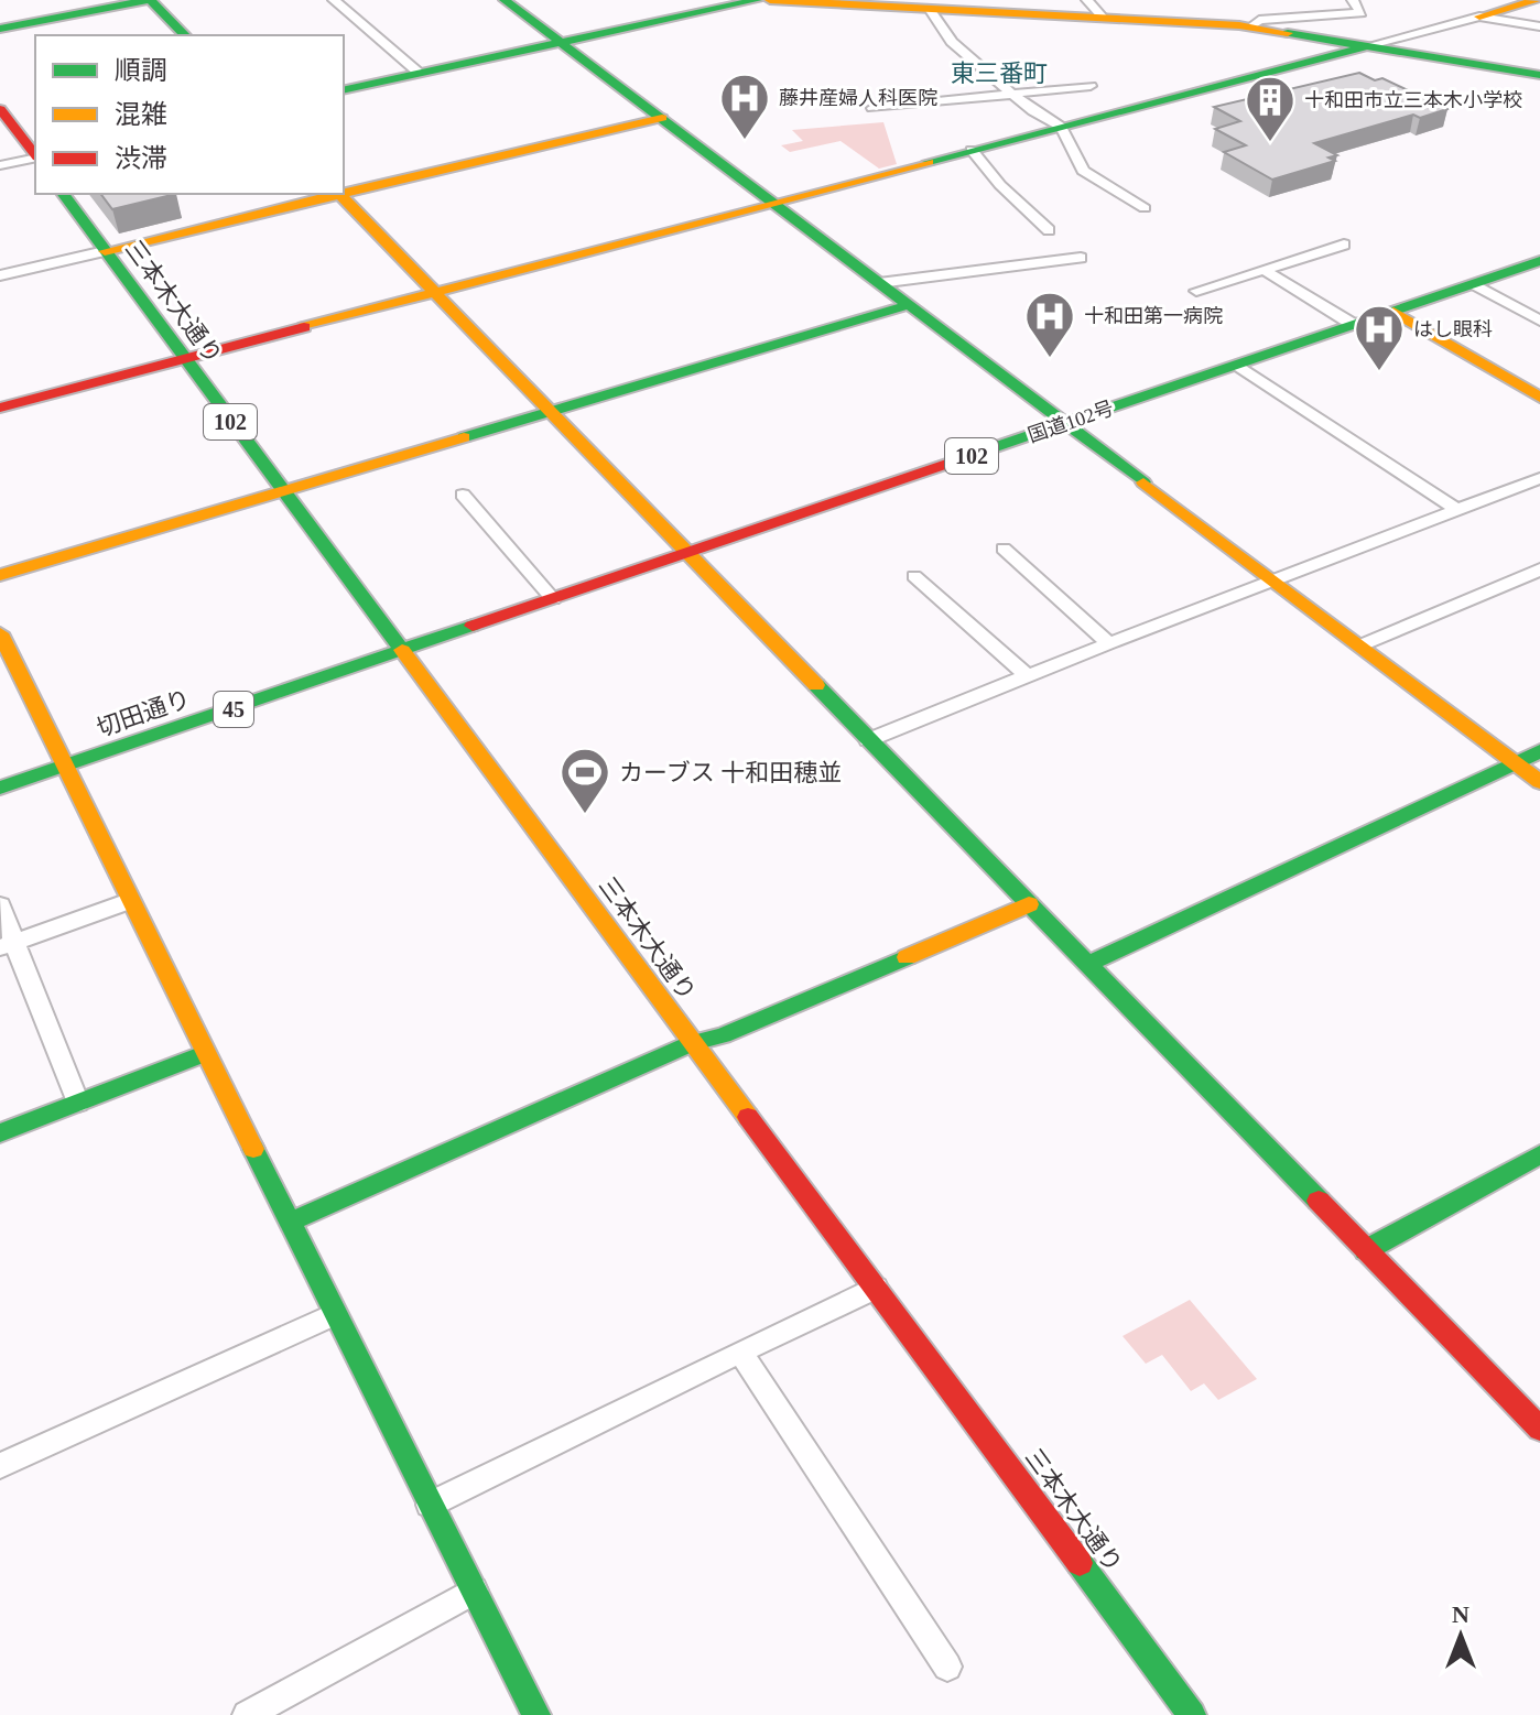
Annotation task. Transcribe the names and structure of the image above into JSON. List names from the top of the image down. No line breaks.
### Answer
{"streets":{"main road":["三本木大通り","102","国道102号","45","切田通り"]},"crossings":[["三本木大通り","国道102号"],["三本木大通り","切田通り"],["国道102号","切田通り"]],"districts":["東三番町"],"places":{"hospital":["藤井産婦人科医院","十和田第一病院","はし眼科"],"building":["十和田市立三本木小学校"],"sports":["カーブス 十和田穂並"]},"legend":["順調","混雑","渋滞"],"north":"top"}
